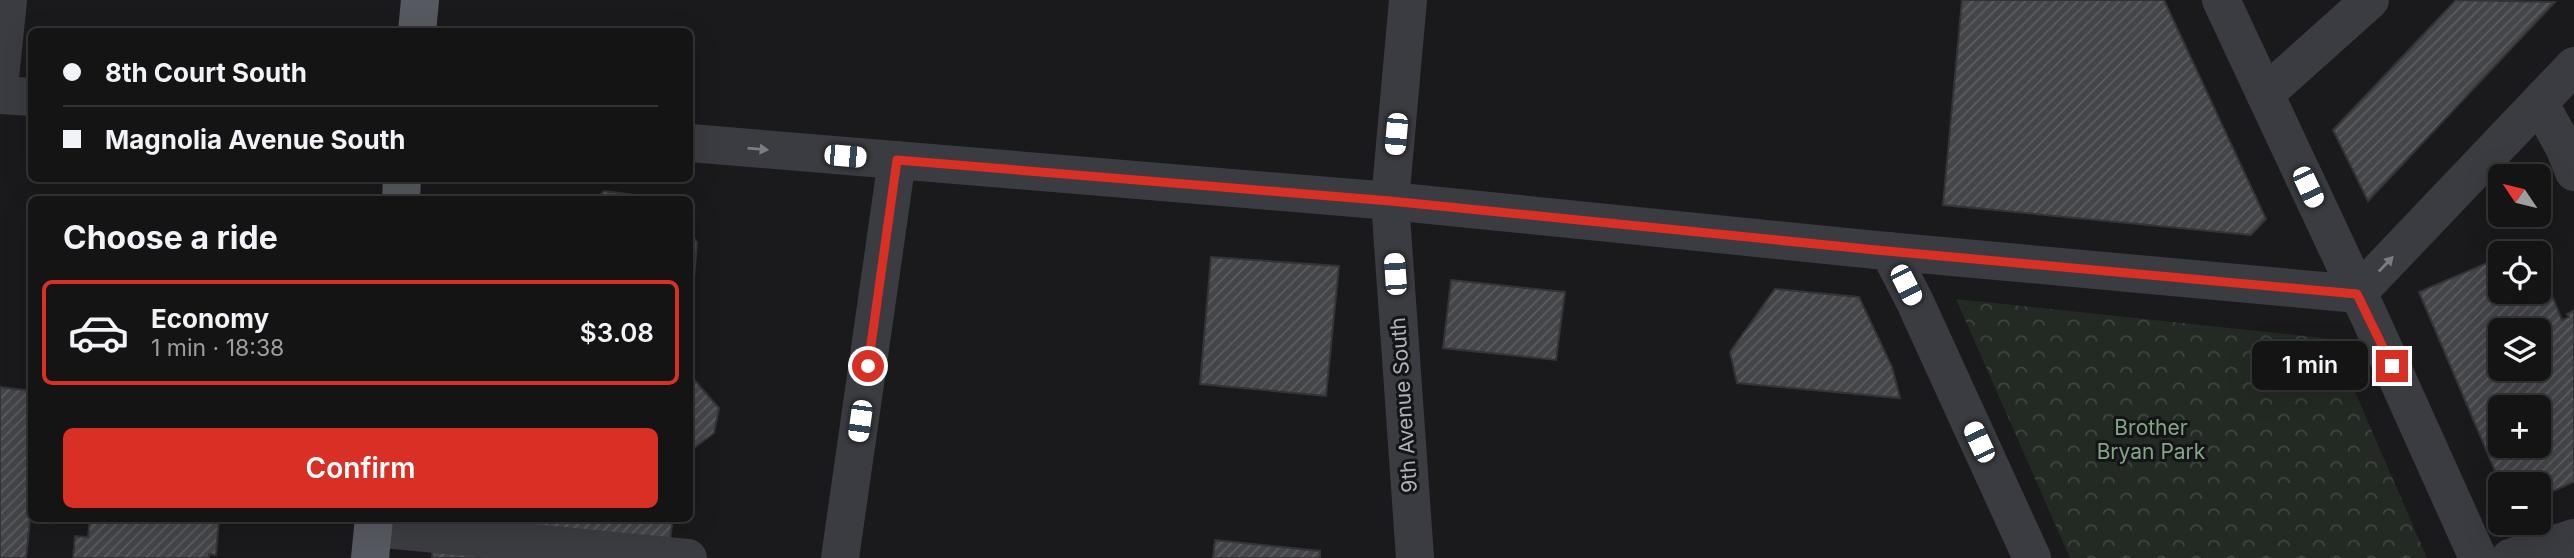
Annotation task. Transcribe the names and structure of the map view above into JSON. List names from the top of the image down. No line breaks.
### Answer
{"streets":{"street":["9th Avenue South"]},"parks":["Brother Bryan Park"],"north":"top left","page":{"banner":["8th Court South","Magnolia Avenue South"],"map_buttons":["+","−"],"heading":"Choose a ride","list":[{"name":"Economy","note":"1 min · 18:38","value":"$3.08"}],"bubble":"1 min","buttons":"Confirm"}}
